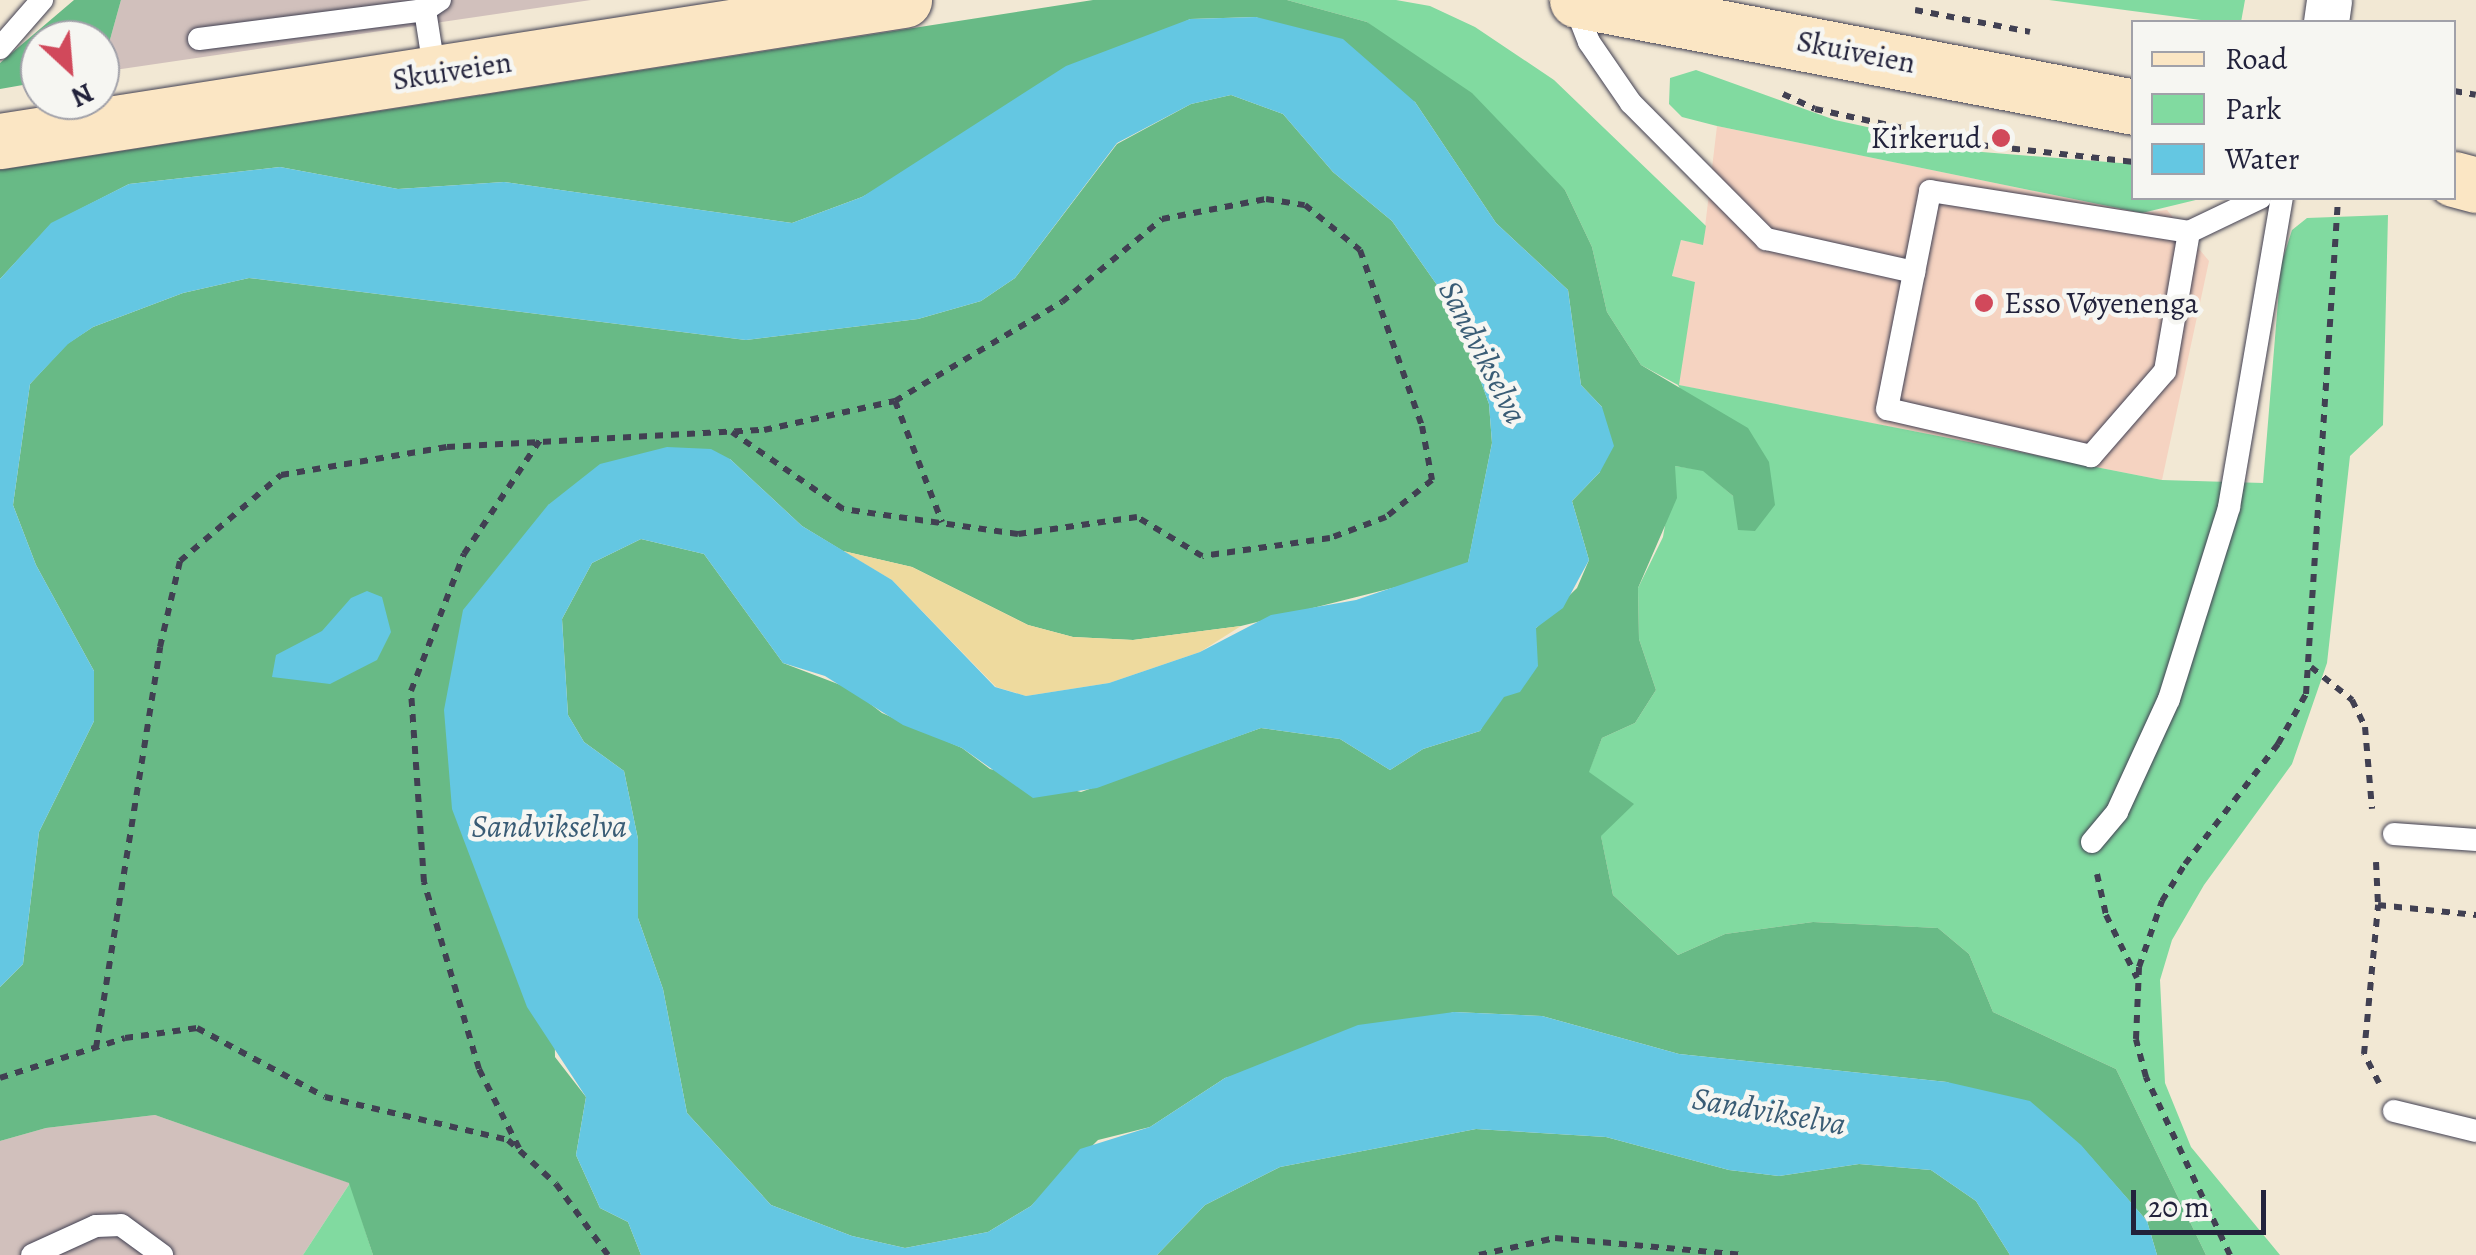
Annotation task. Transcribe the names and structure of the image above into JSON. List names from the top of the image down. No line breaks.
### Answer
{"streets":{"main road":["Skuiveien"]},"water":["Sandvikselva"],"places":["Kirkerud","Esso Vøyenenga"],"legend":["Road","Park","Water"],"scale_bar":"20 m","north":"bottom right"}
